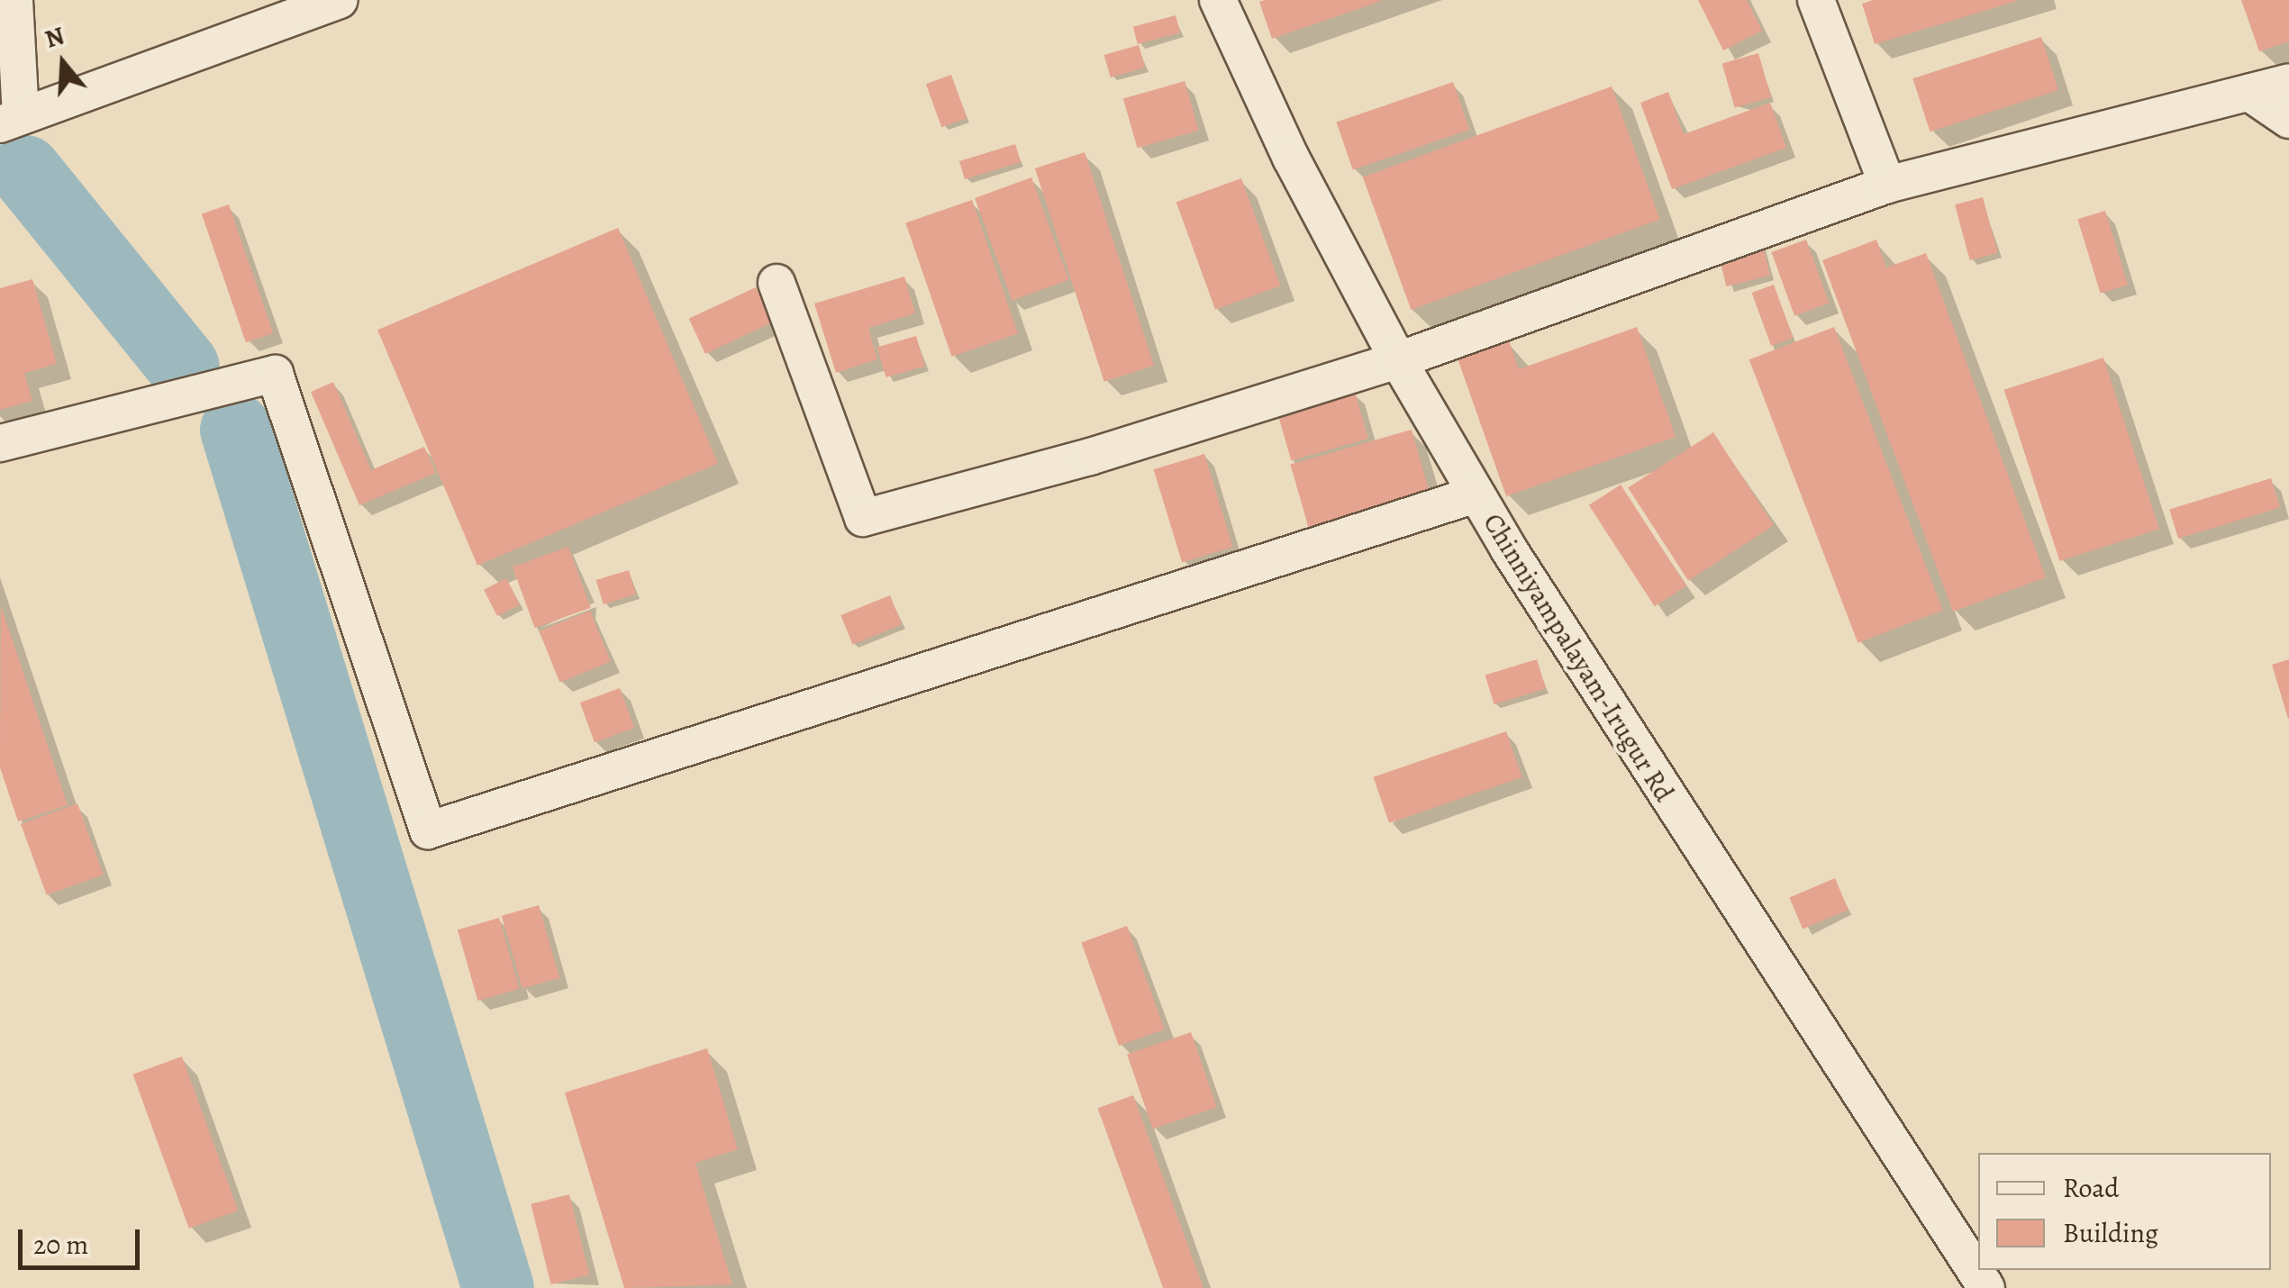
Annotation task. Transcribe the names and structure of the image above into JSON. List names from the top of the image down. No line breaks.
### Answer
{"streets":{"street":["Chinniyampalayam-Irugur Rd"]},"legend":["Road","Building"],"scale_bar":"20 m","north":"top"}
